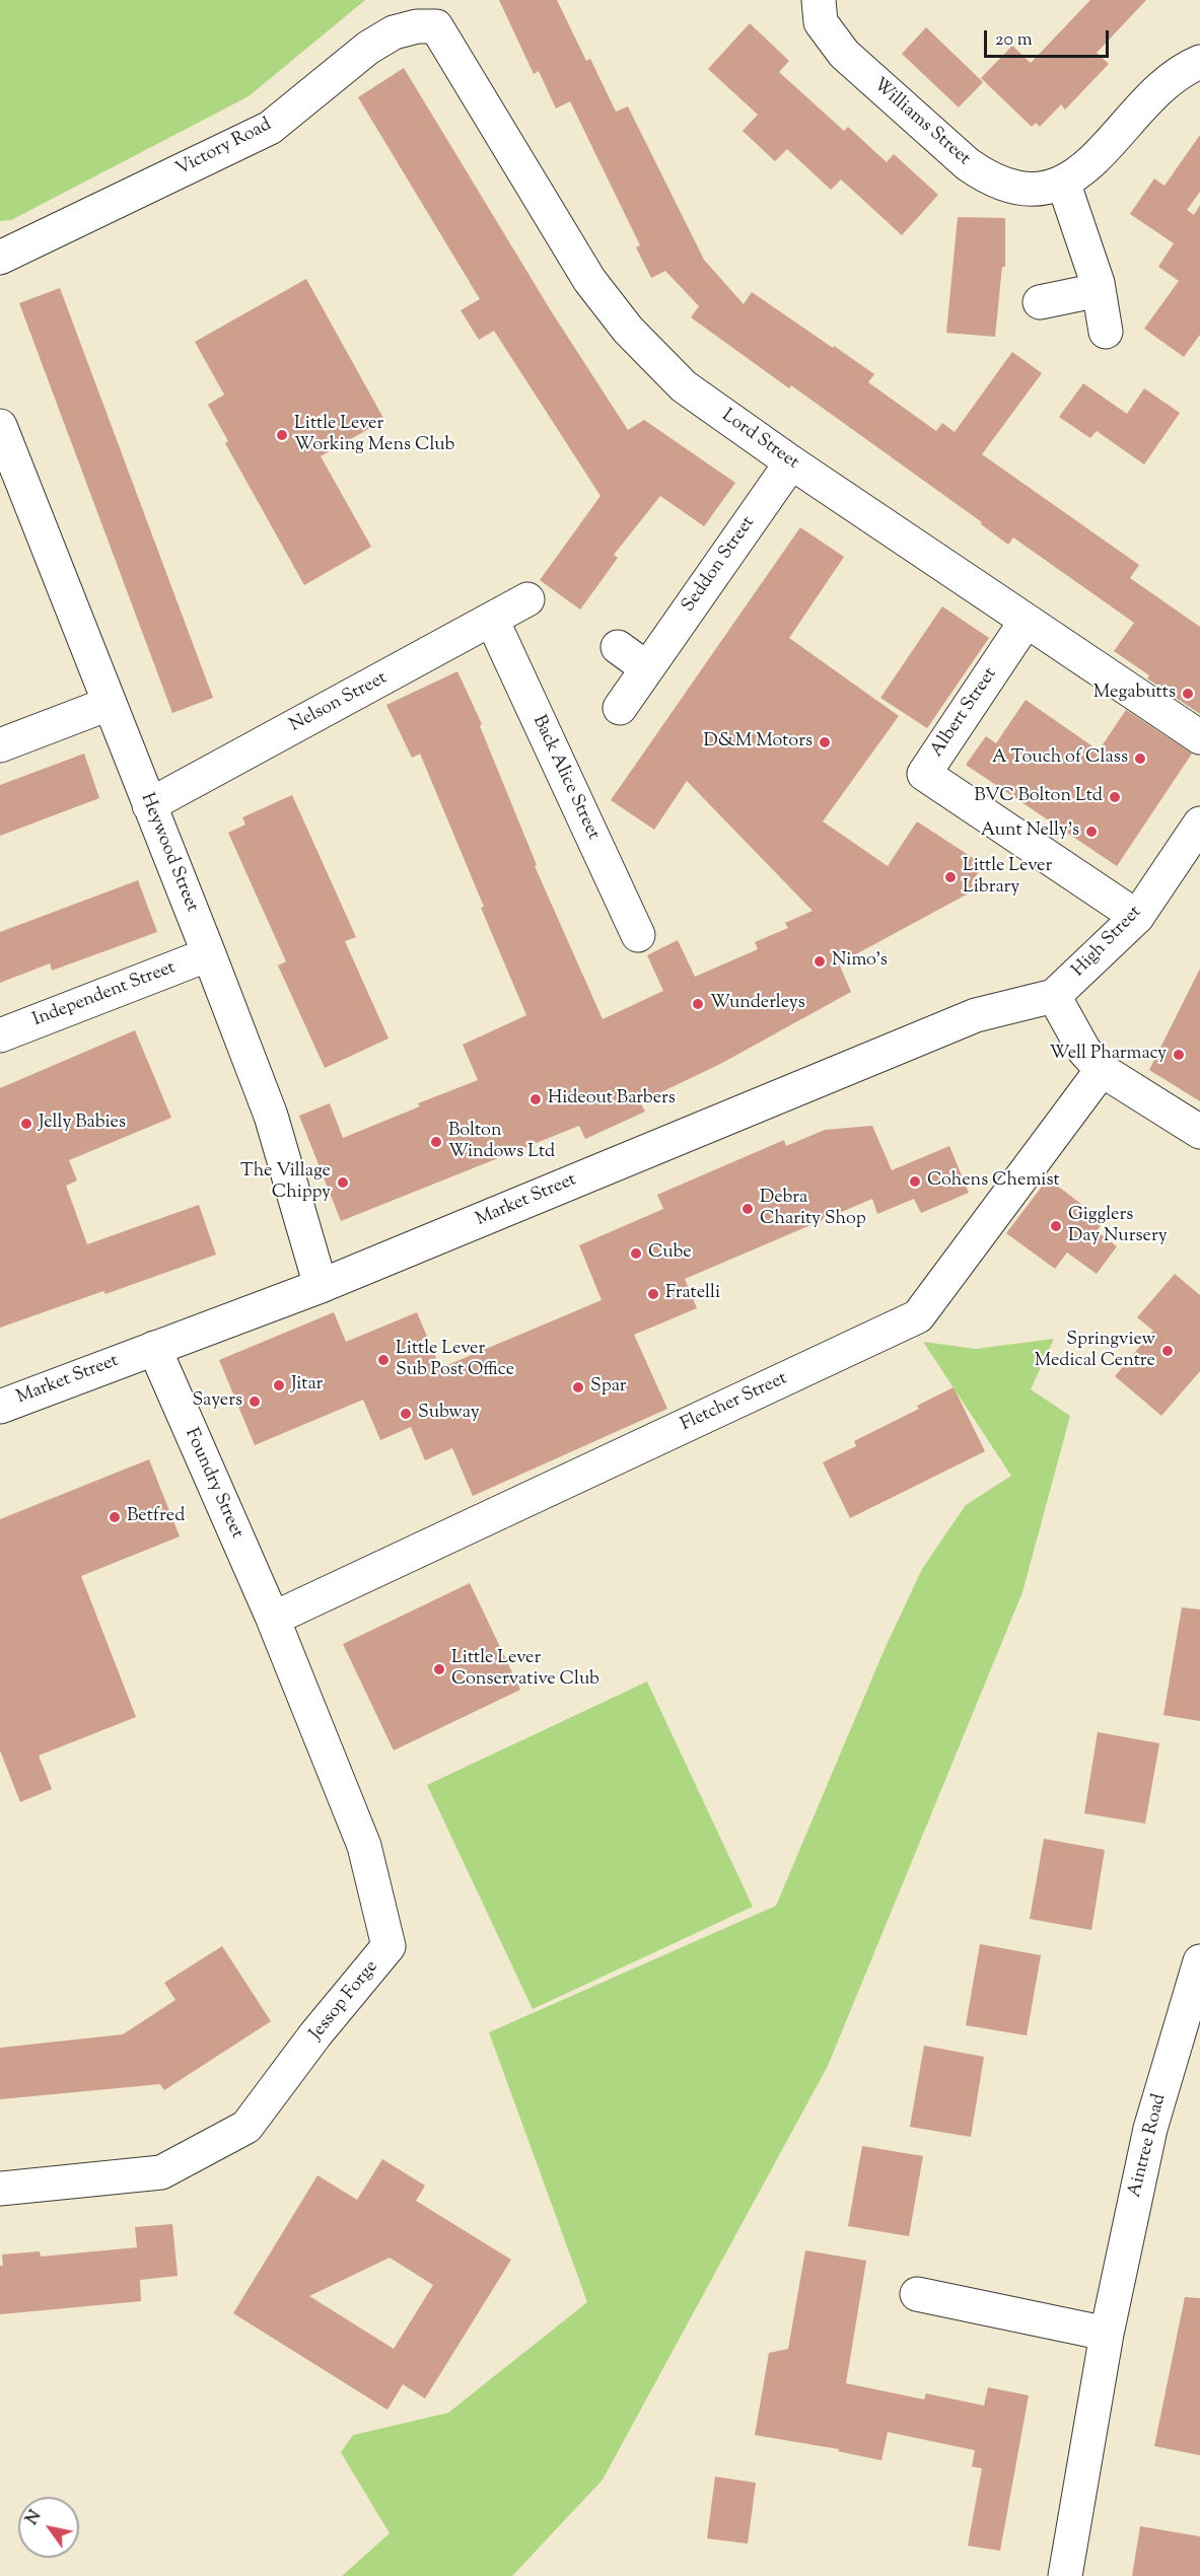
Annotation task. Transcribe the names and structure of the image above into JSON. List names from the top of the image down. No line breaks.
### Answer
{"streets":{"street":["Williams Street","Victory Road","Lord Street","Seddon Street","Nelson Street","Albert Street","Back Alice Street","Heywood Street","High Street","Independent Street","Market Street","Fletcher Street","Foundry Street","Jessop Forge","Aintree Road"]},"crossings":[["Victory Road","Lord Street"],["Lord Street","Seddon Street"],["Lord Street","Albert Street"],["Nelson Street","Back Alice Street"],["Nelson Street","Heywood Street"],["Albert Street","High Street"],["Heywood Street","Independent Street"],["Heywood Street","Market Street"],["High Street","Market Street"],["Market Street","Foundry Street"],["Fletcher Street","Foundry Street"],["Fletcher Street","Jessop Forge"],["Foundry Street","Jessop Forge"]],"places":["Little Lever Working Mens Club","Megabutts","D&M Motors","A Touch of Class","BVC Bolton Ltd","Aunt Nelly's","Little Lever Library","Nimo's","Wunderleys","Well Pharmacy","Hideout Barbers","Jelly Babies","Bolton Windows Ltd","Cohens Chemist","The Village Chippy","Debra Charity Shop","Gigglers Day Nursery","Cube","Fratelli","Springview Medical Centre","Little Lever Sub Post Office","Jitar","Spar","Sayers","Subway","Betfred","Little Lever Conservative Club"],"scale_bar":"20 m","north":"top left"}
